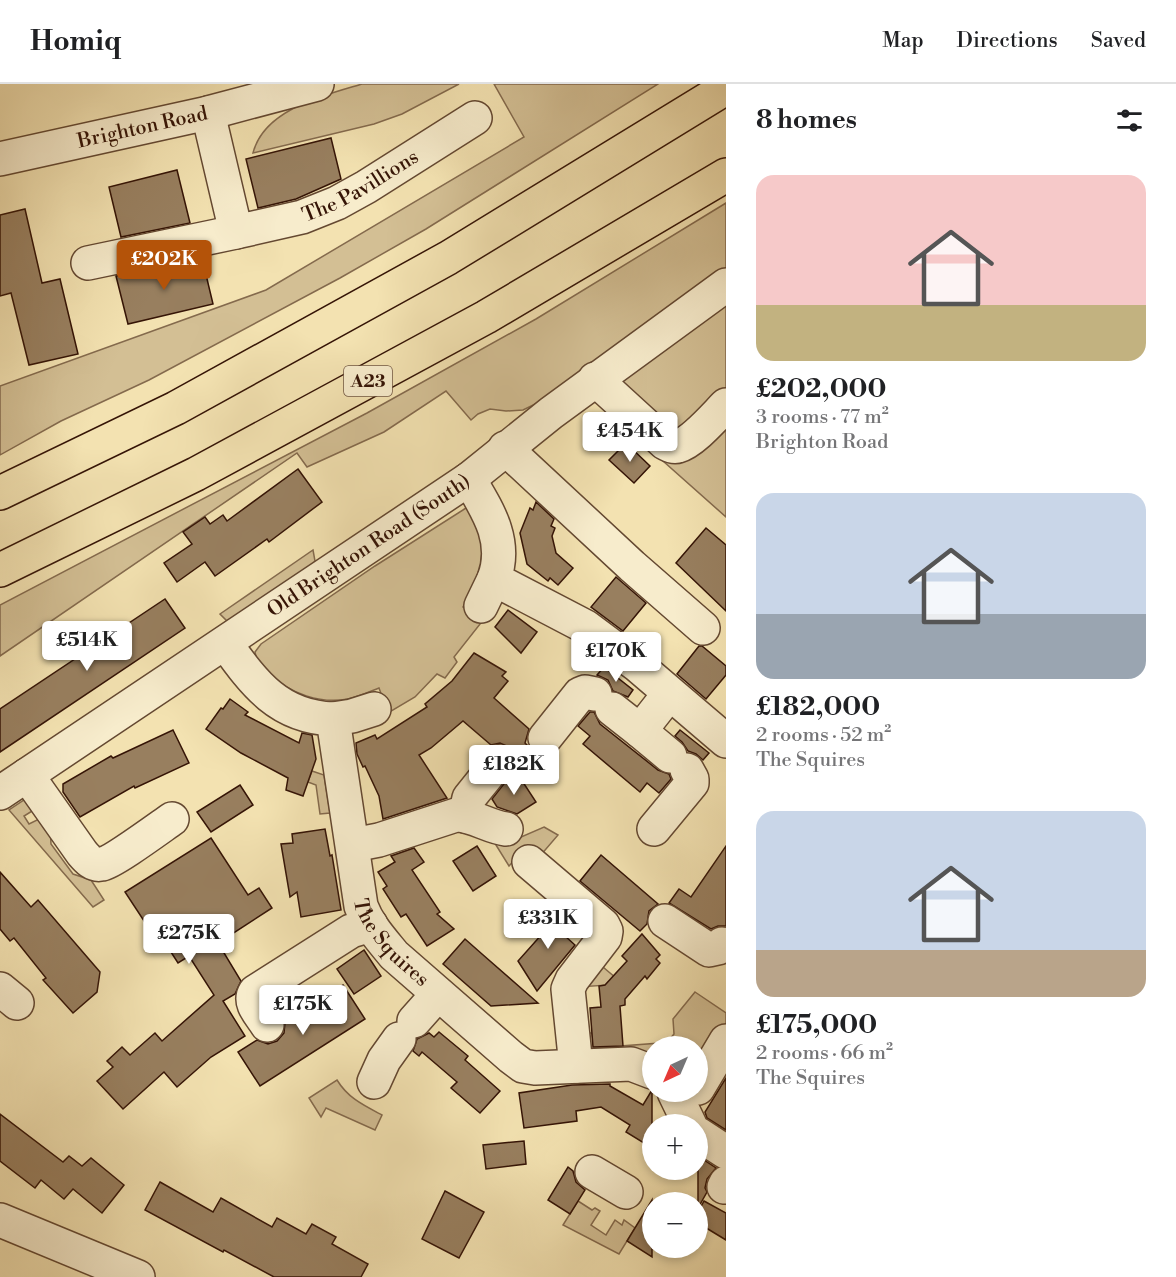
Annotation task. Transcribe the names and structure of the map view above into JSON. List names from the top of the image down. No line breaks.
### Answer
{"streets":{"highway":["A23"],"street":["Brighton Road","The Pavillions","Old Brighton Road (South)","The Squires"]},"north":"bottom left","page":{"header":"Homiq","nav":["Map","Directions","Saved"],"heading":"8 homes","list":[{"name":"£202,000","note":"3 rooms · 77 m² · Brighton Road"},{"name":"£182,000","note":"2 rooms · 52 m² · The Squires"},{"name":"£175,000","note":"2 rooms · 66 m² · The Squires"}],"price":["£202K","£454K","£514K","£170K","£182K","£331K","£275K","£175K"],"map_buttons":["+","−"]}}
